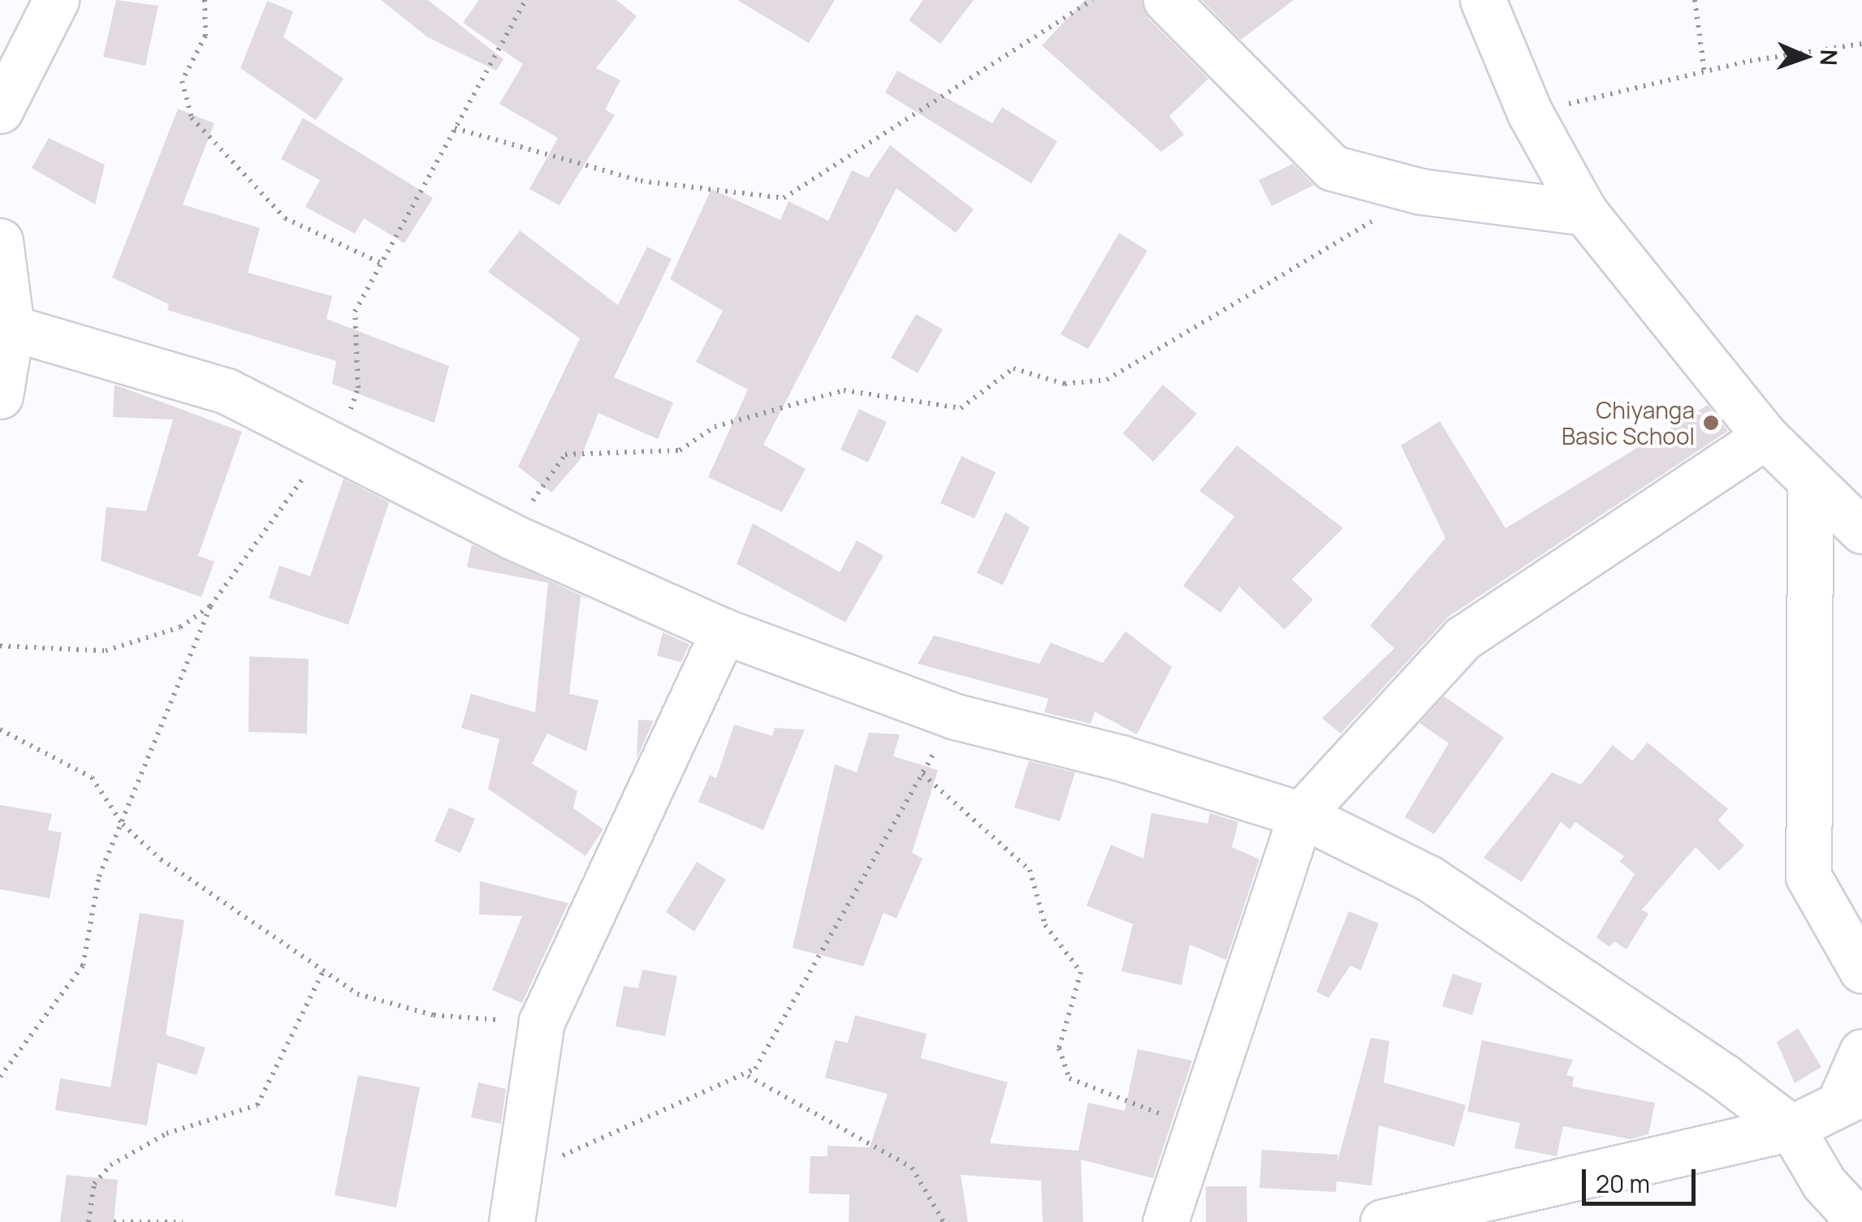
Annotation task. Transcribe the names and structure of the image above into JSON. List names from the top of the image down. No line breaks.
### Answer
{"places":["Chiyanga Basic School"],"scale_bar":"20 m","north":"right"}
